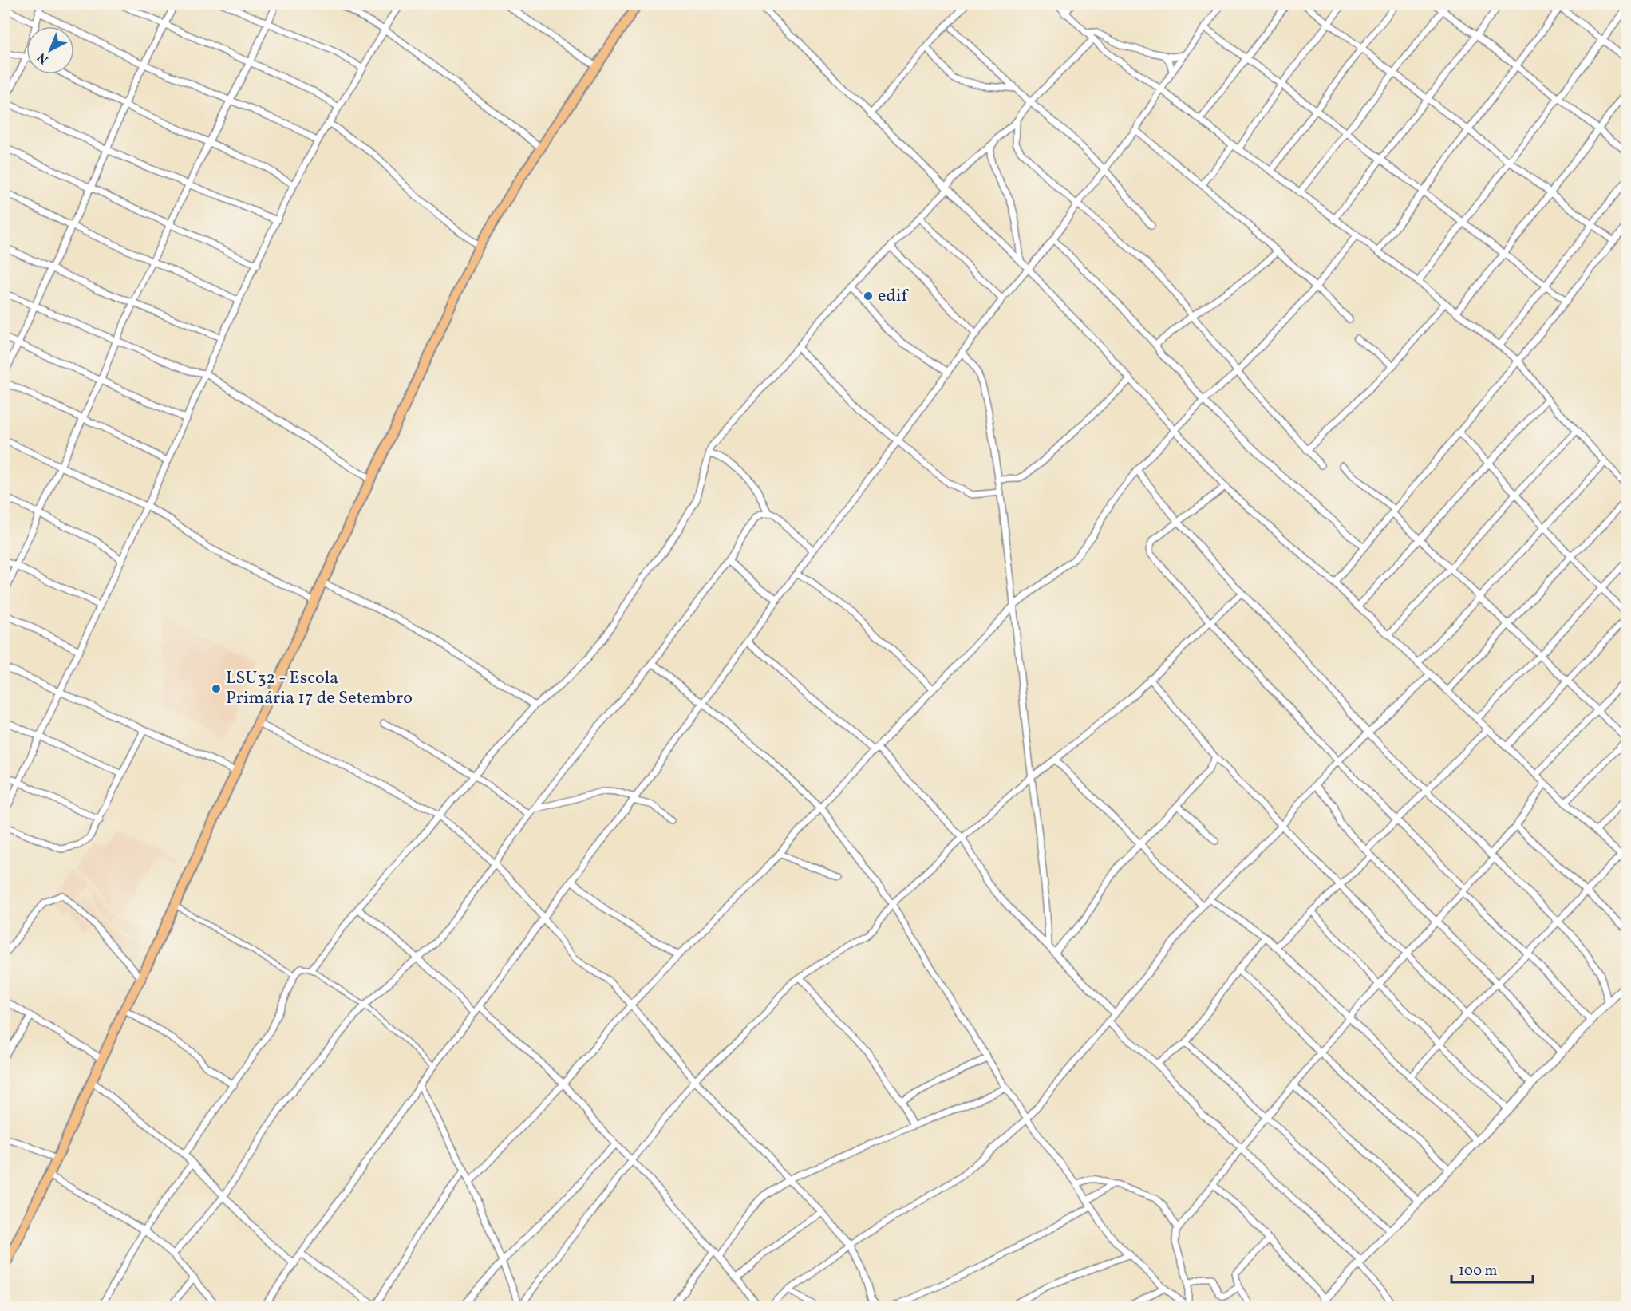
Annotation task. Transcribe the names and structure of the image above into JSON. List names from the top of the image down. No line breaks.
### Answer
{"places":["edif","LSU32 - Escola Primária 17 de Setembro"],"scale_bar":"100 m","north":"bottom left"}
